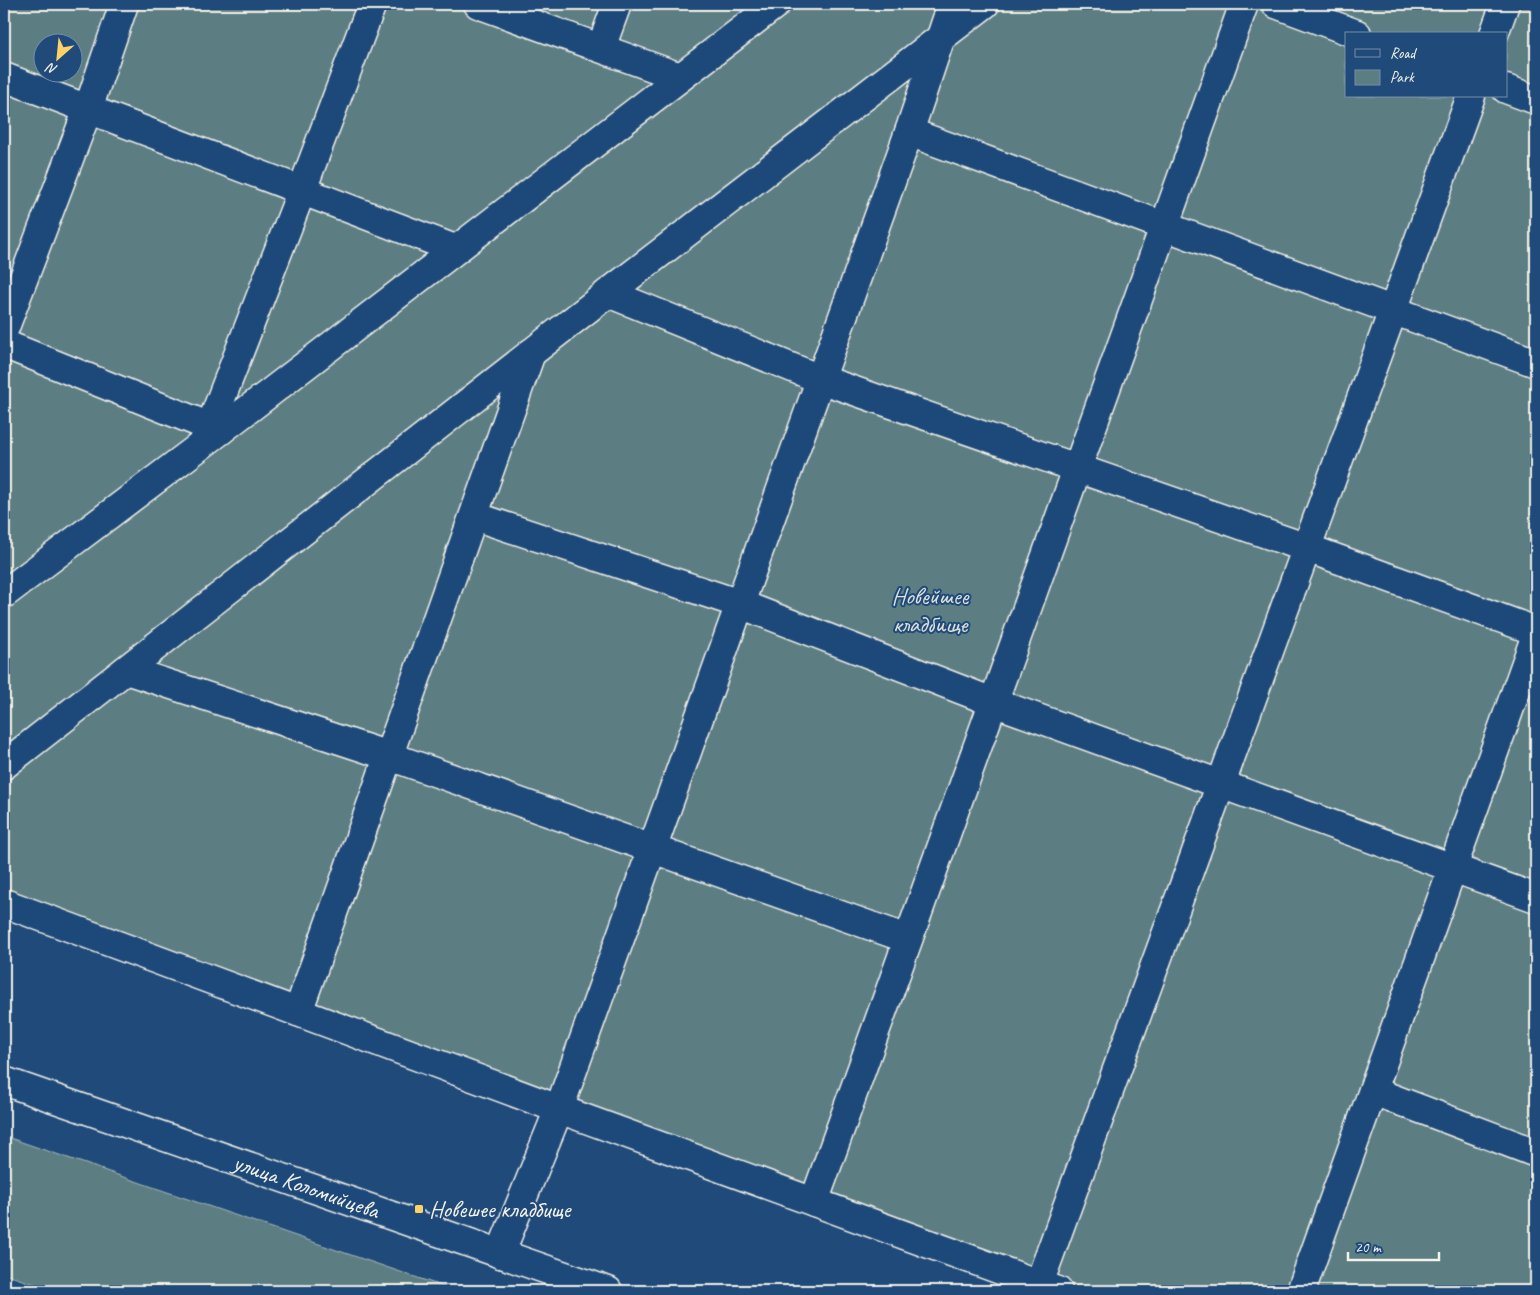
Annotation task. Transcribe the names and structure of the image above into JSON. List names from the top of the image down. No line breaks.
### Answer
{"streets":{"street":["улица Коломийцева"]},"parks":["Новейшее кладбище"],"places":{"transit":["Новешее кладбище"]},"legend":["Road","Park"],"scale_bar":"20 m","north":"bottom left"}
